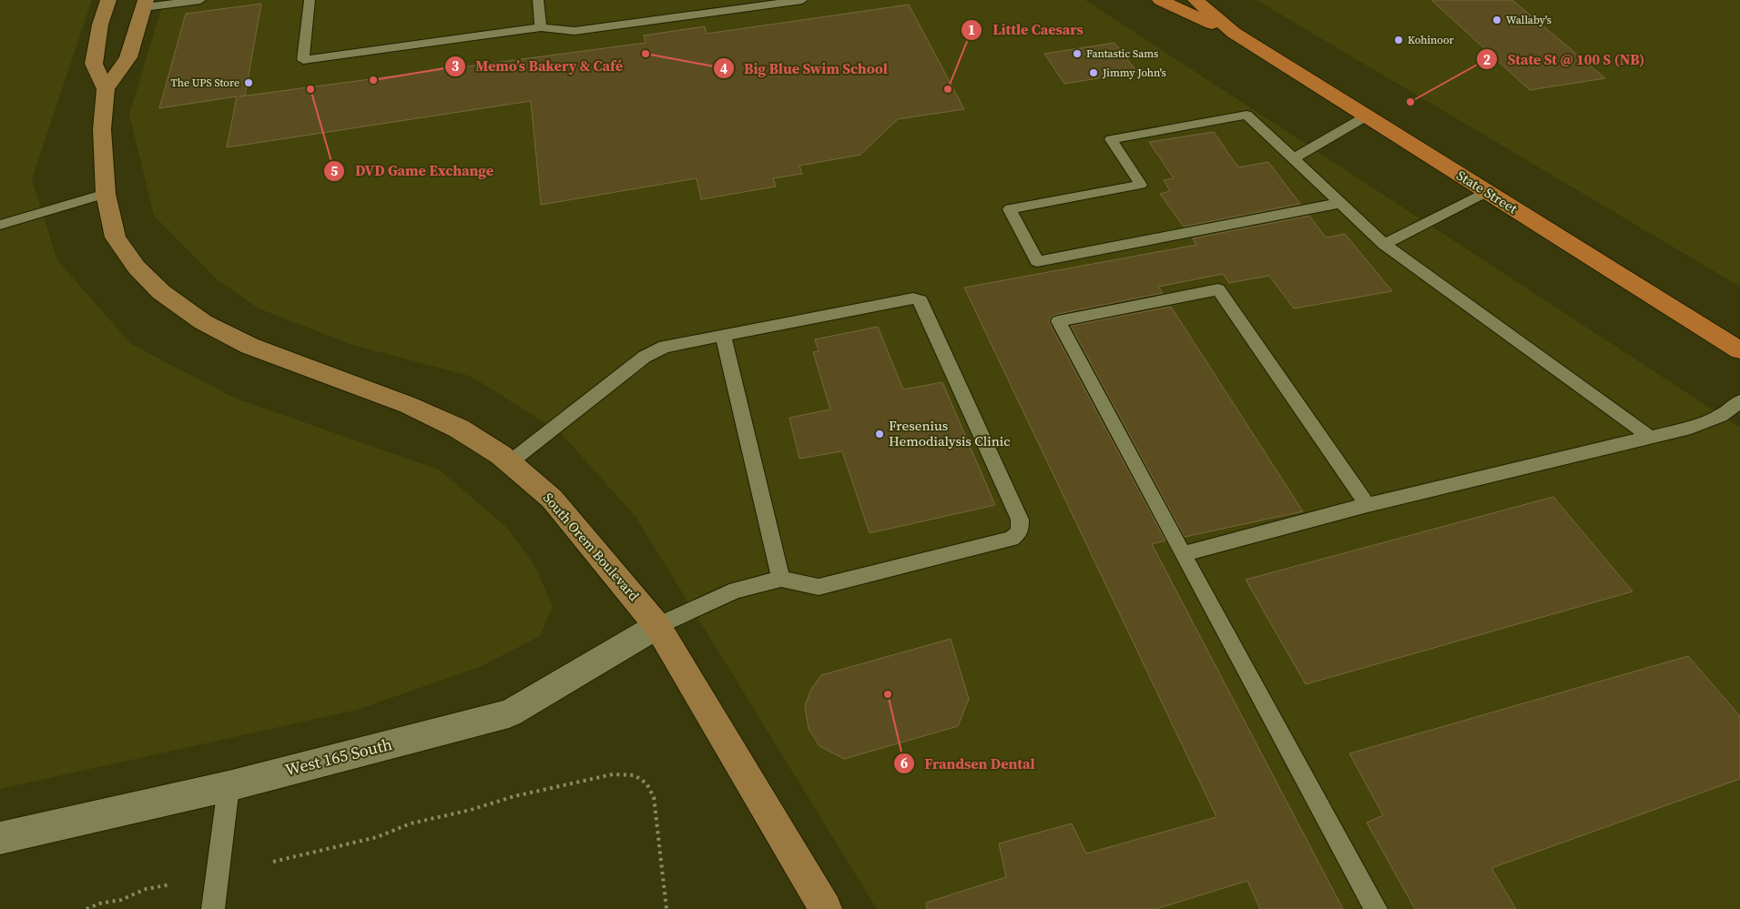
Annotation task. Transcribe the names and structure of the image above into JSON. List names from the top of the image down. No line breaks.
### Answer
{"streets":{"main road":["State Street"],"street":["South Orem Boulevard","West 165 South"]},"crossings":[["South Orem Boulevard","West 165 South"]],"places":["Wallaby's","Kohinoor","Big Blue Swim School","Fantastic Sams","Jimmy John's","Memo’s Bakery & Café","The UPS Store","DVD Game Exchange","Little Caesars","State St @ 100 S (NB)","Fresenius Hemodialysis Clinic","Frandsen Dental"]}
